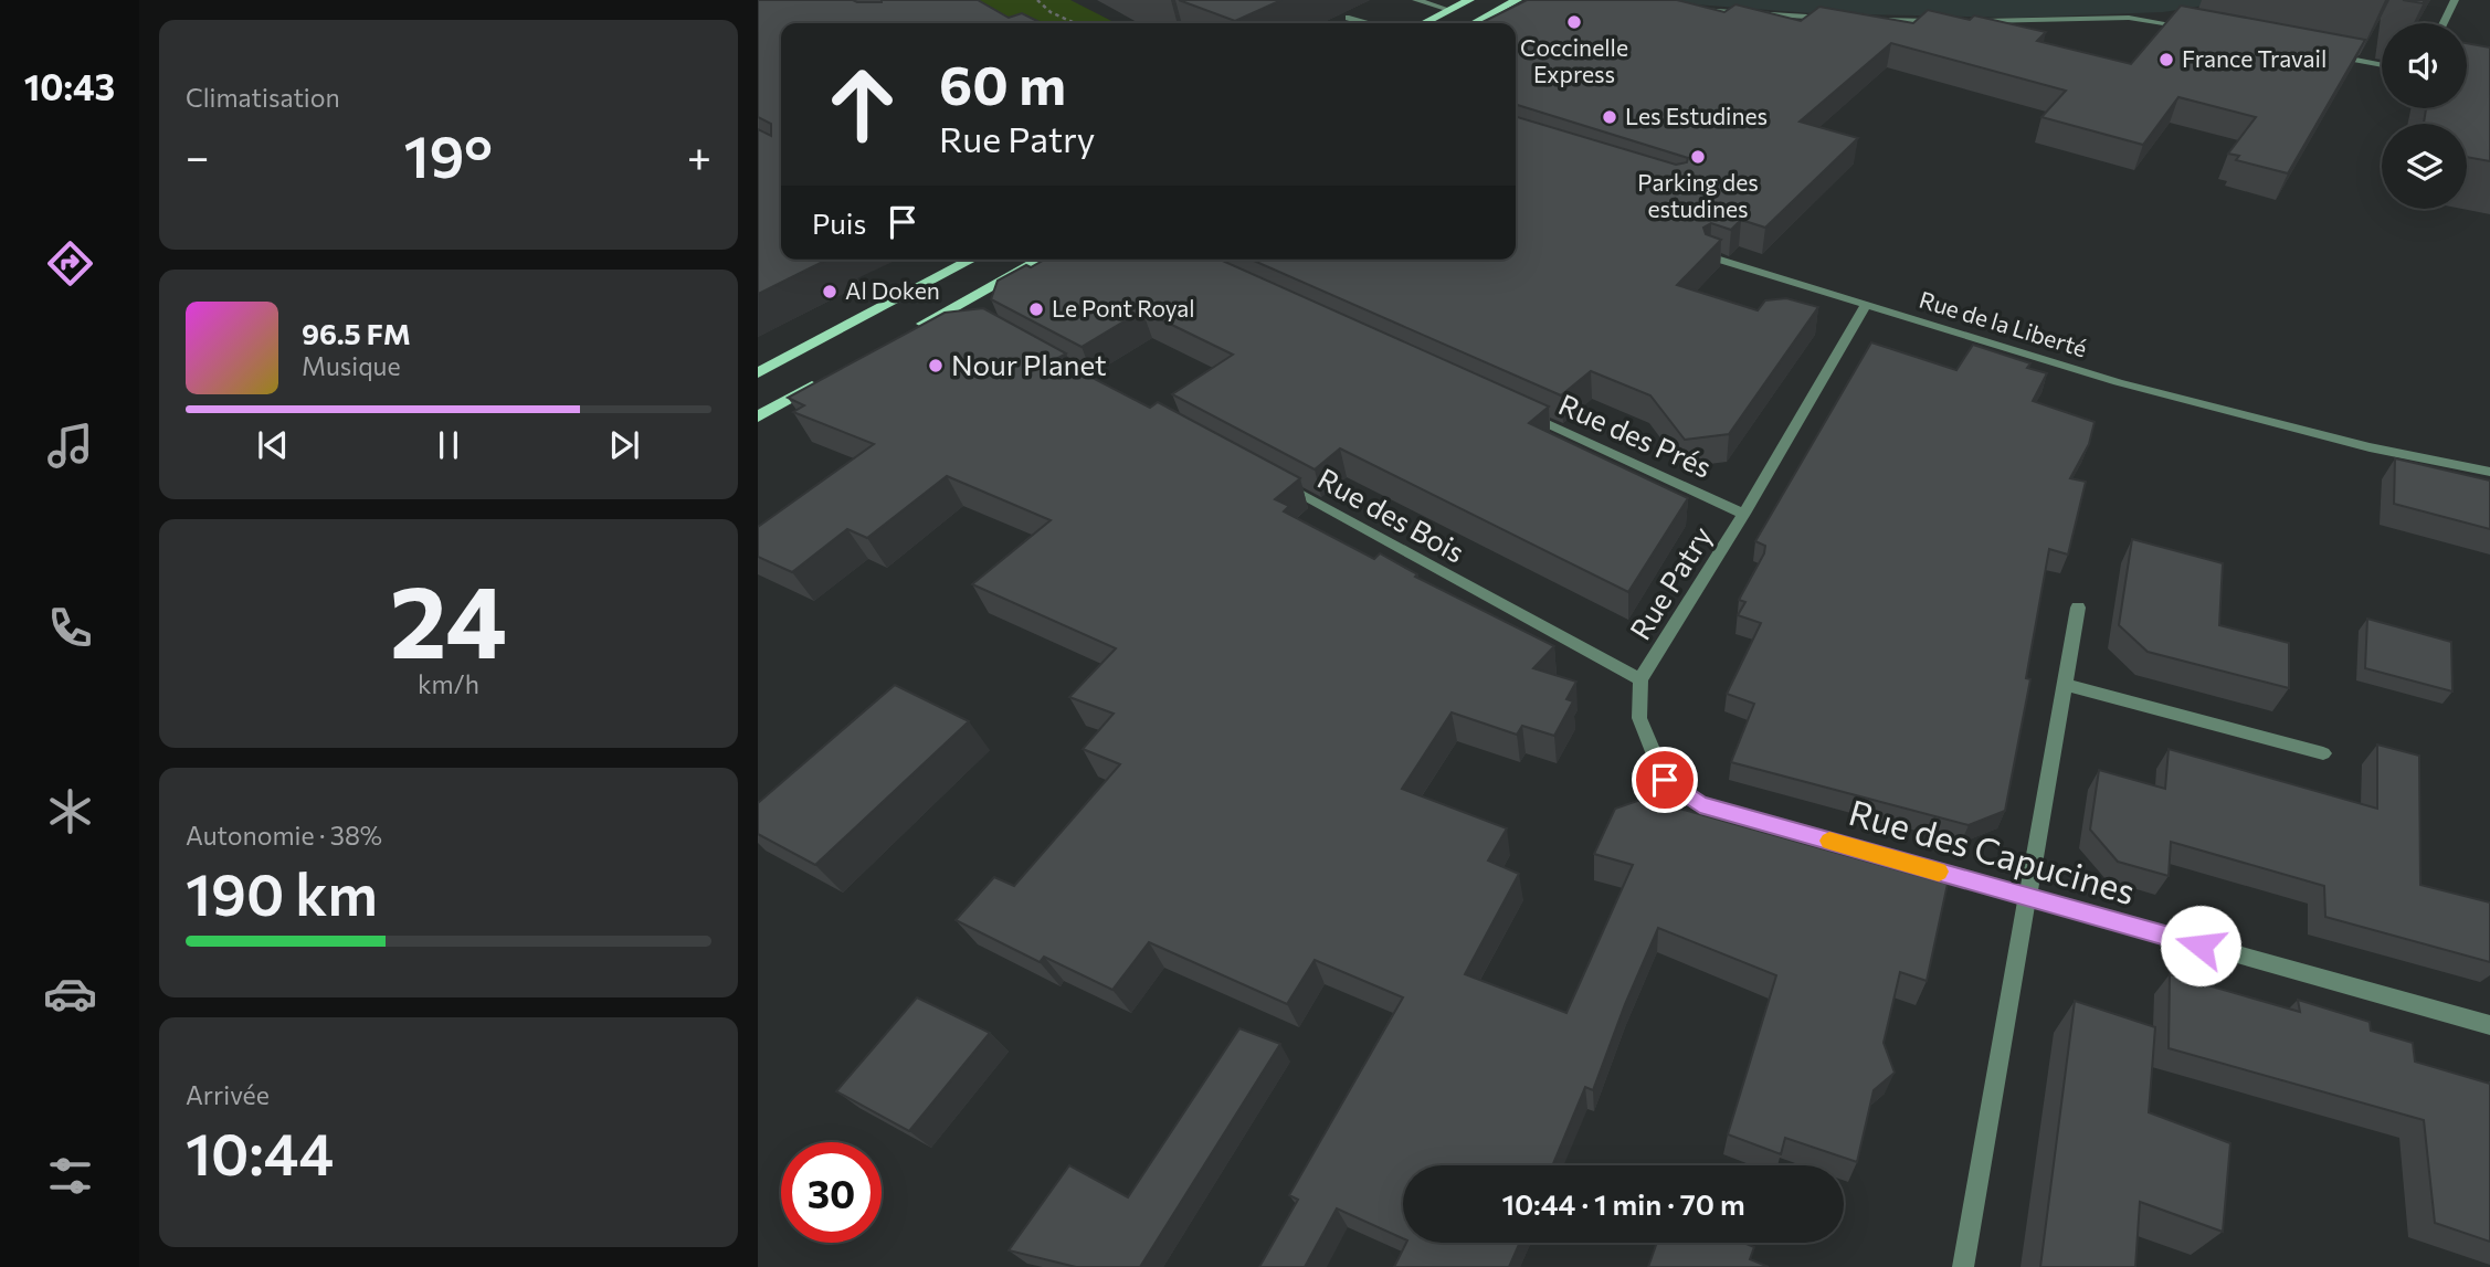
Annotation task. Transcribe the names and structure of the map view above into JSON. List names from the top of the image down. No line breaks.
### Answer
{"streets":{"street":["Rue de la Liberté","Rue des Prés","Rue des Bois","Rue Patry","Rue des Capucines"]},"crossings":[["Rue de la Liberté","Rue Patry"],["Rue des Prés","Rue Patry"],["Rue des Bois","Rue Patry"],["Rue Patry","Rue des Capucines"]],"places":["Coccinelle Express","France Travail","Les Estudines","Parking des estudines","Al Doken","Le Pont Royal","Nour Planet"],"page":{"tabs":"10:43","tile":["Climatisation",["24","km/h"],["Autonomie · 38%","190 km"],["Arrivée","10:44"]],"turn":["60 m","Rue Patry"],"heat":["−","19°","+"],"then":"Puis","song":["96.5 FM","Musique"],"limit":"30","trip":"10:44 · 1 min · 70 m"}}
